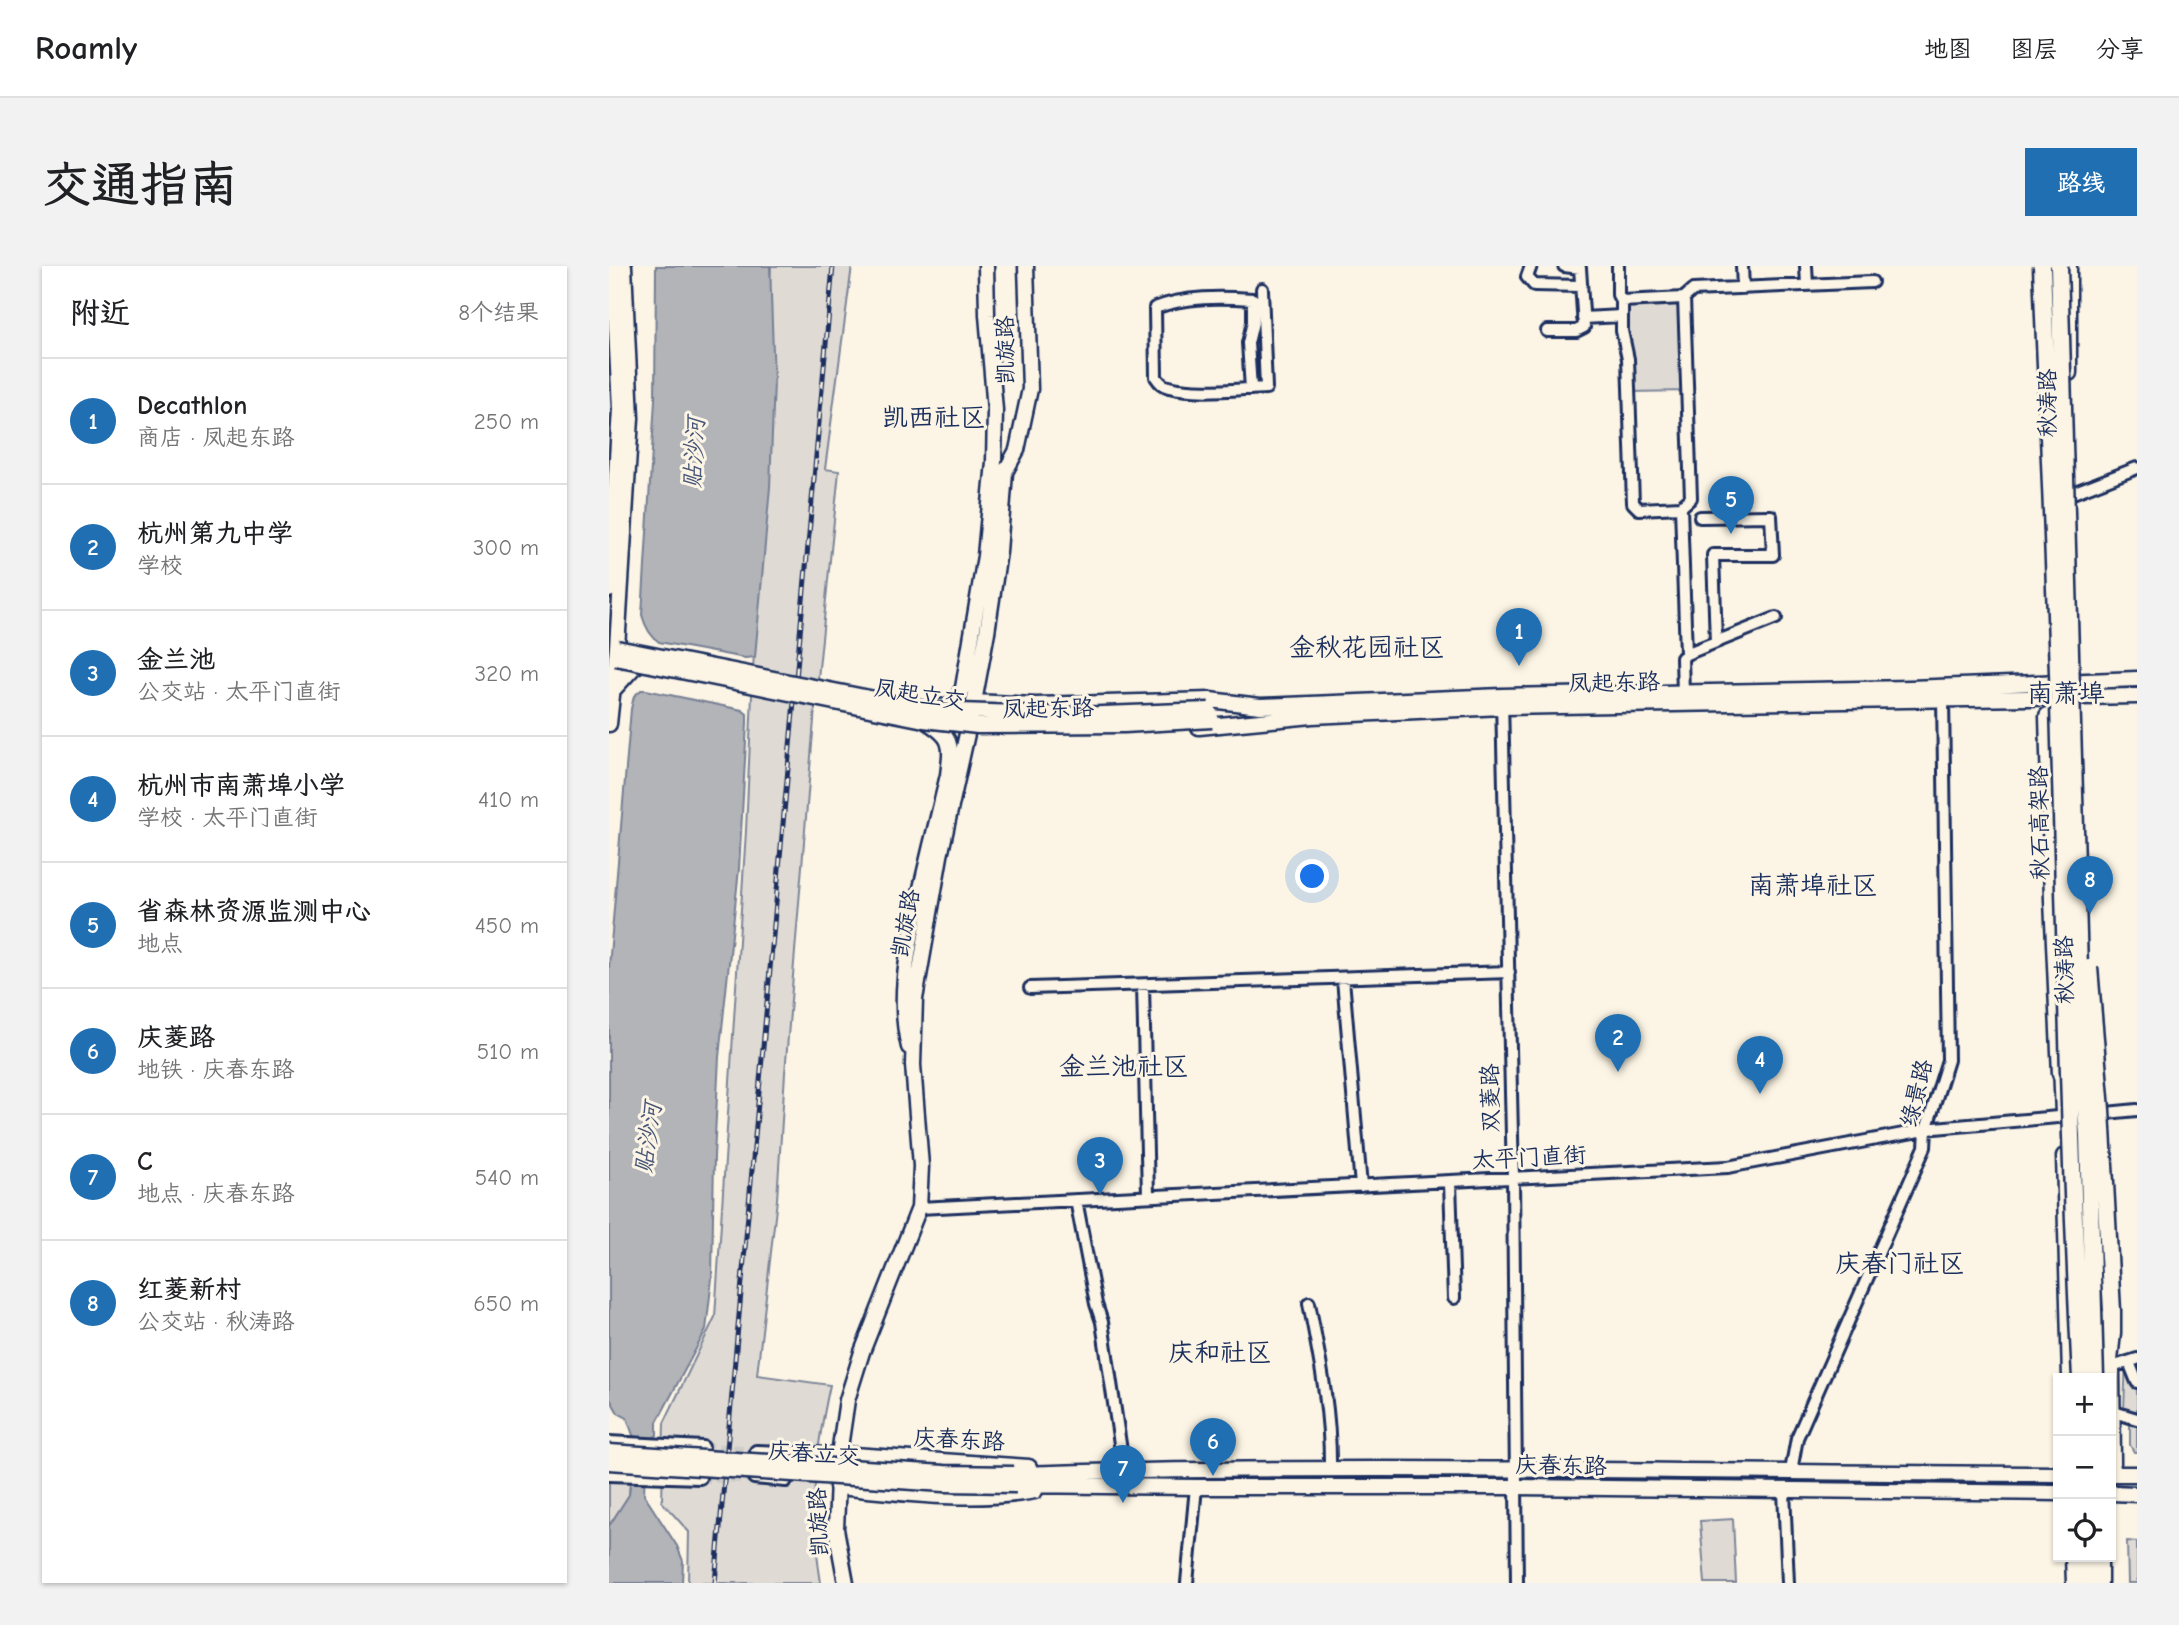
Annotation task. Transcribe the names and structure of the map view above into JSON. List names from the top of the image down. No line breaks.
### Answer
{"streets":{"highway":["秋石高架路"],"main road":["凯旋路","秋涛路","凤起东路","凤起立交","庆春东路","庆春立交"],"street":["绿景路","双菱路","太平门直街"]},"crossings":[["凯旋路","凤起东路"],["凯旋路","太平门直街"],["凯旋路","庆春东路"],["秋涛路","凤起东路"],["秋涛路","太平门直街"],["凤起东路","凤起立交"],["凤起东路","绿景路"],["凤起东路","双菱路"],["绿景路","太平门直街"],["绿景路","庆春东路"],["双菱路","太平门直街"],["双菱路","庆春东路"],["庆春东路","庆春立交"]],"districts":["凯西社区","金秋花园社区","南萧埠","南萧埠社区","金兰池社区","庆春门社区","庆和社区"],"water":["贴沙河"],"page":{"header":"Roamly","nav":["地图","图层","分享"],"buttons":"路线","title":"交通指南","heading":["附近","8个结果"],"list":[{"mark":"1","name":"Decathlon","note":"商店 · 凤起东路","value":"250 m"},{"mark":"2","name":"杭州第九中学","note":"学校","value":"300 m"},{"mark":"3","name":"金兰池","note":"公交站 · 太平门直街","value":"320 m"},{"mark":"4","name":"杭州市南萧埠小学","note":"学校 · 太平门直街","value":"410 m"},{"mark":"5","name":"省森林资源监测中心","note":"地点","value":"450 m"},{"mark":"6","name":"庆菱路","note":"地铁 · 庆春东路","value":"510 m"},{"mark":"7","name":"C","note":"地点 · 庆春东路","value":"540 m"},{"mark":"8","name":"红菱新村","note":"公交站 · 秋涛路","value":"650 m"}],"pins":["5","1","8","2","4","3","6","7"],"map_buttons":["+","−"]}}
